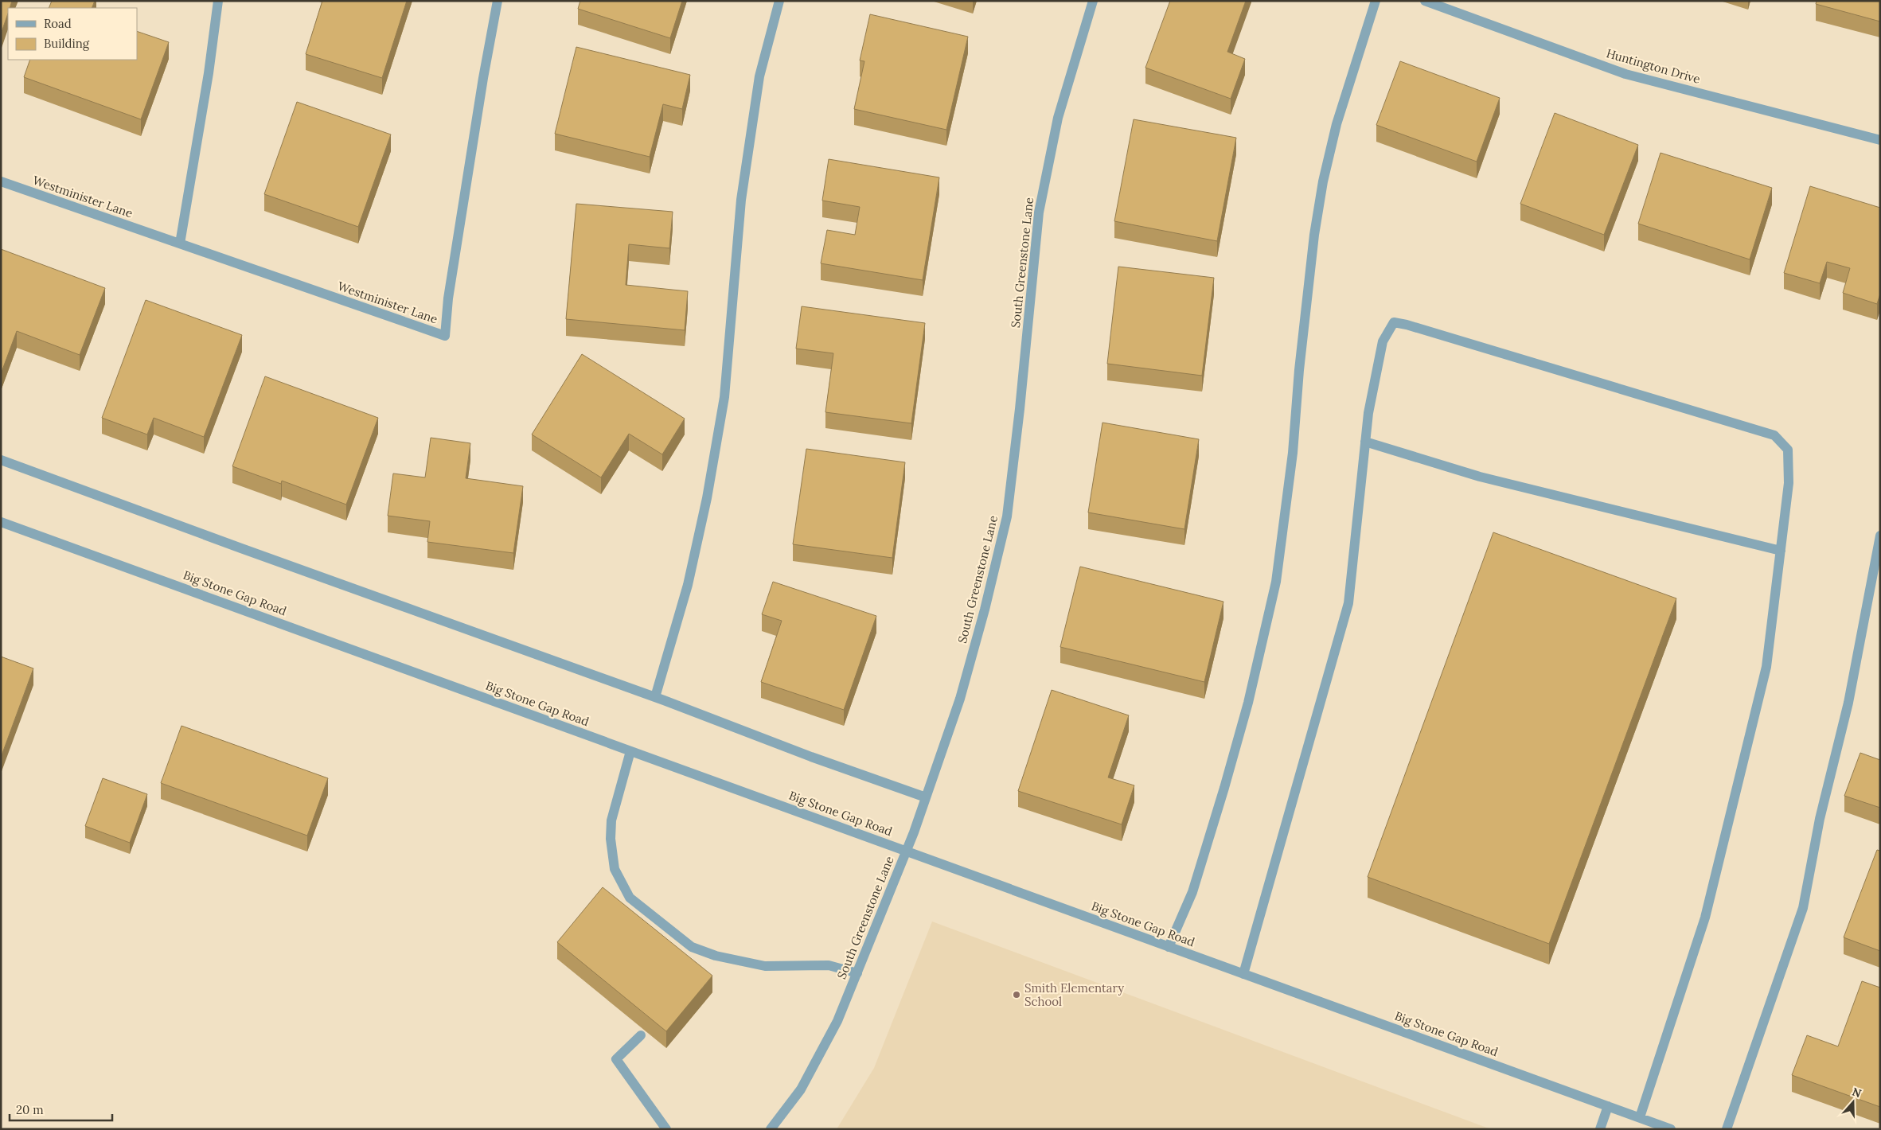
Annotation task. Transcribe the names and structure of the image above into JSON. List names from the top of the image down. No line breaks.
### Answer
{"streets":{"street":["Huntington Drive","Westminister Lane","South Greenstone Lane","Big Stone Gap Road"]},"crossings":[["South Greenstone Lane","Big Stone Gap Road"]],"places":["Smith Elementary School"],"legend":["Road","Building"],"scale_bar":"20 m","north":"top"}
